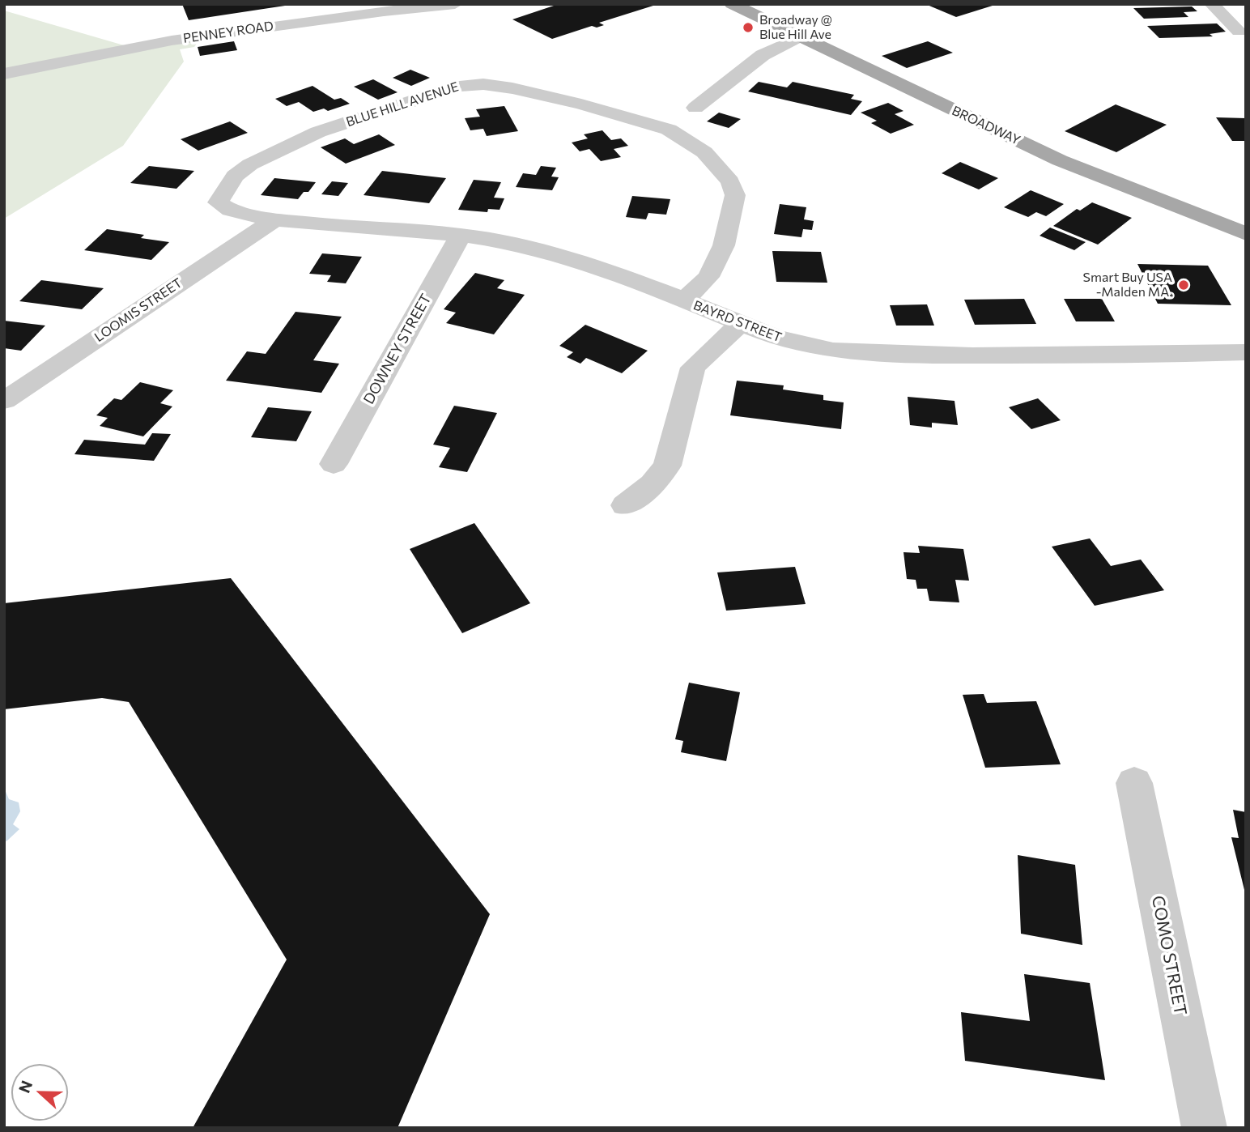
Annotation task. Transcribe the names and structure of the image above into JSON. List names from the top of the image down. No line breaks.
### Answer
{"streets":{"main road":["BROADWAY"],"street":["PENNEY ROAD","BLUE HILL AVENUE","LOOMIS STREET","BAYRD STREET","DOWNEY STREET","COMO STREET"]},"crossings":[["BLUE HILL AVENUE","LOOMIS STREET"],["BLUE HILL AVENUE","BAYRD STREET"],["LOOMIS STREET","BAYRD STREET"],["BAYRD STREET","DOWNEY STREET"]],"places":["Broadway @ Blue Hill Ave","Smart Buy USA -Malden MA."],"north":"left"}
